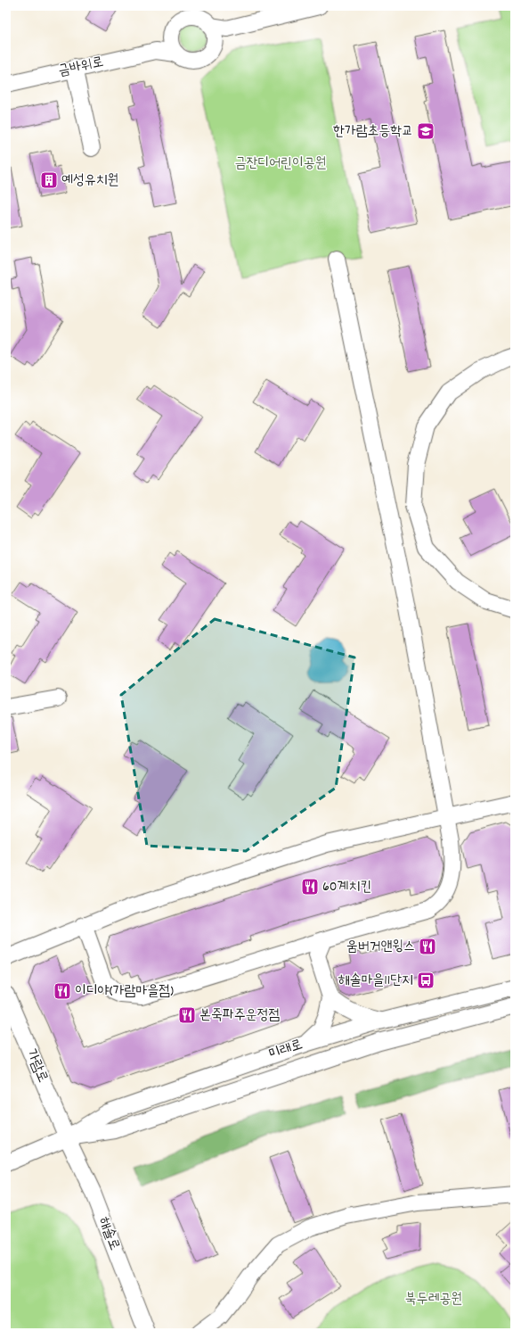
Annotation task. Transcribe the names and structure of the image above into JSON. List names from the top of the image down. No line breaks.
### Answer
{"streets":{"street":["금바위로","미래로","가람로","해솔로"]},"crossings":[["미래로","가람로"],["미래로","해솔로"],["가람로","해솔로"]],"parks":["금잔디어린이공원","북두레공원"],"places":{"school or university":["한가람초등학교"],"building":["예성유치원"],"restaurant":["60계치킨","움버거앤윙스","이디야(가람마을점)","본죽파주운정점"],"bus stop":["해솔마을11단지"]}}
